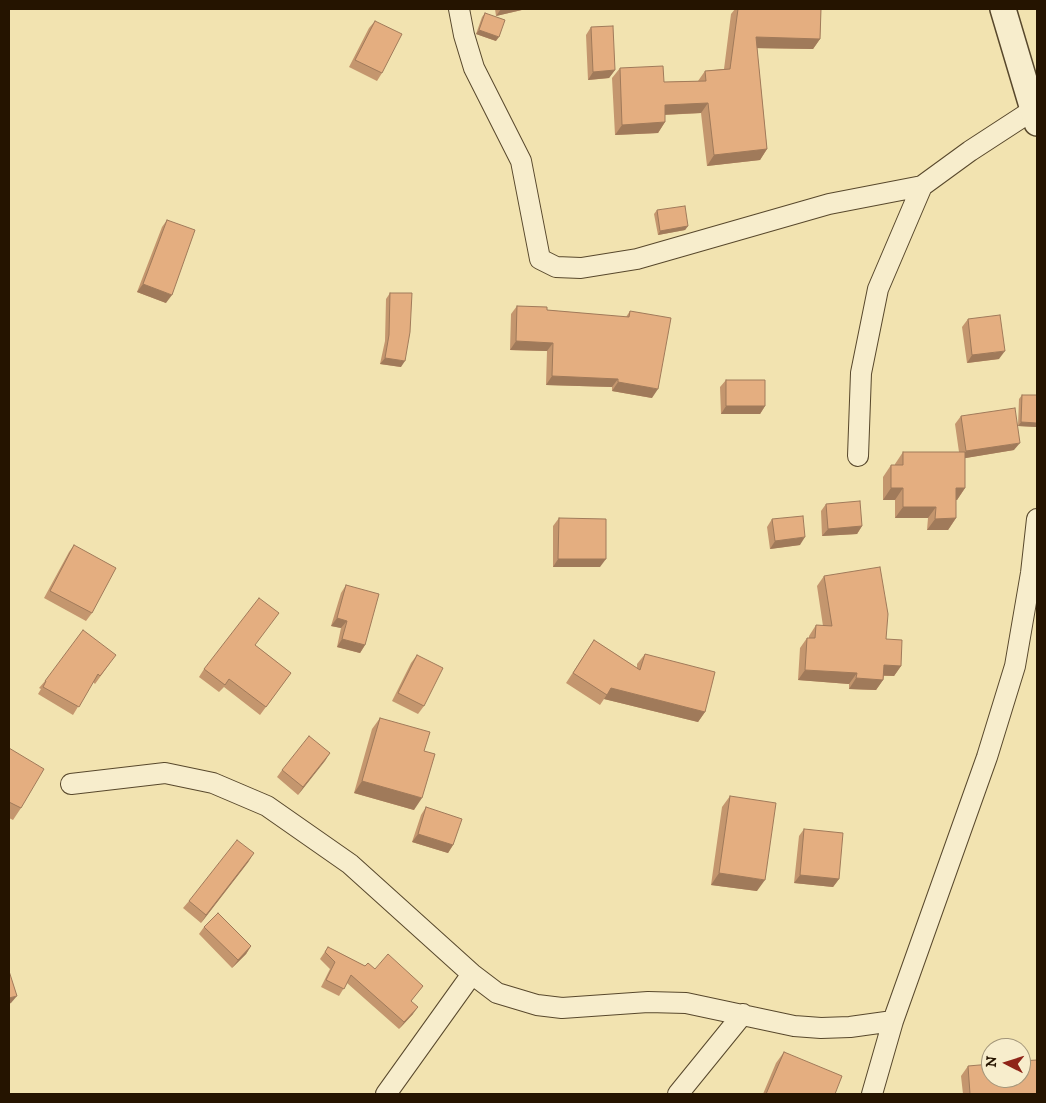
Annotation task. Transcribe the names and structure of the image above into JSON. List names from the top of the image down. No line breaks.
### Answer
{"north":"left"}
